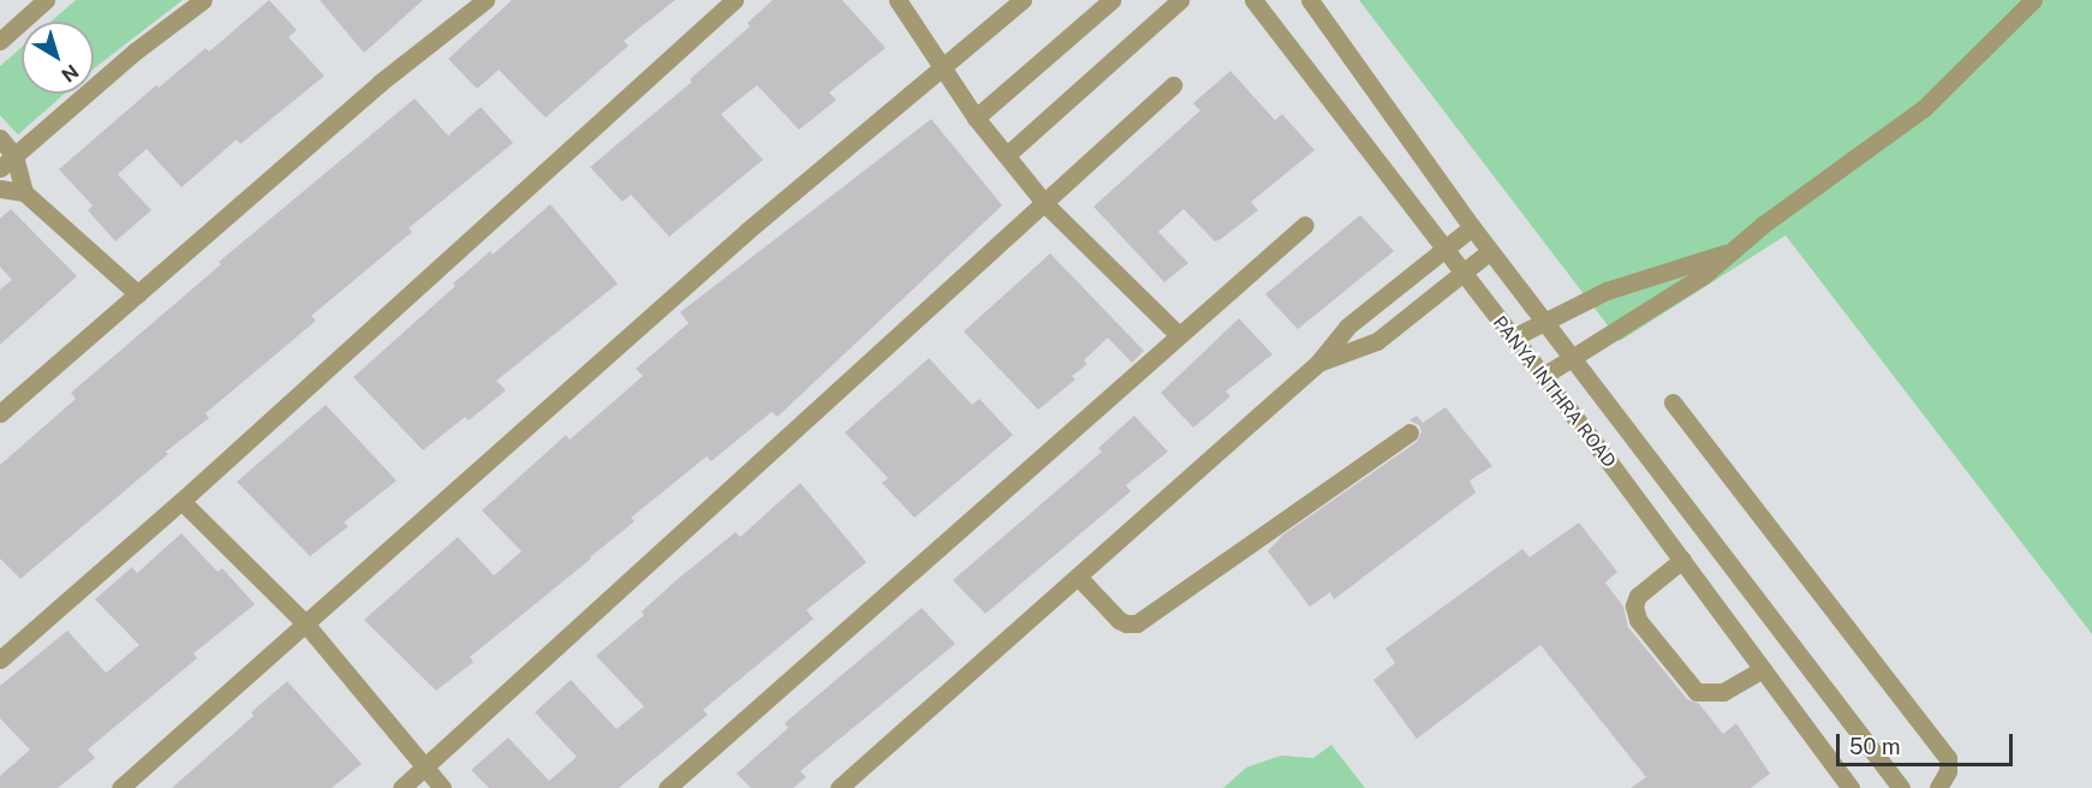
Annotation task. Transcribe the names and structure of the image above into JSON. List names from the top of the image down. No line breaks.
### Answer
{"streets":{"street":["PANYA INTHRA ROAD"]},"scale_bar":"50 m","north":"bottom right"}
